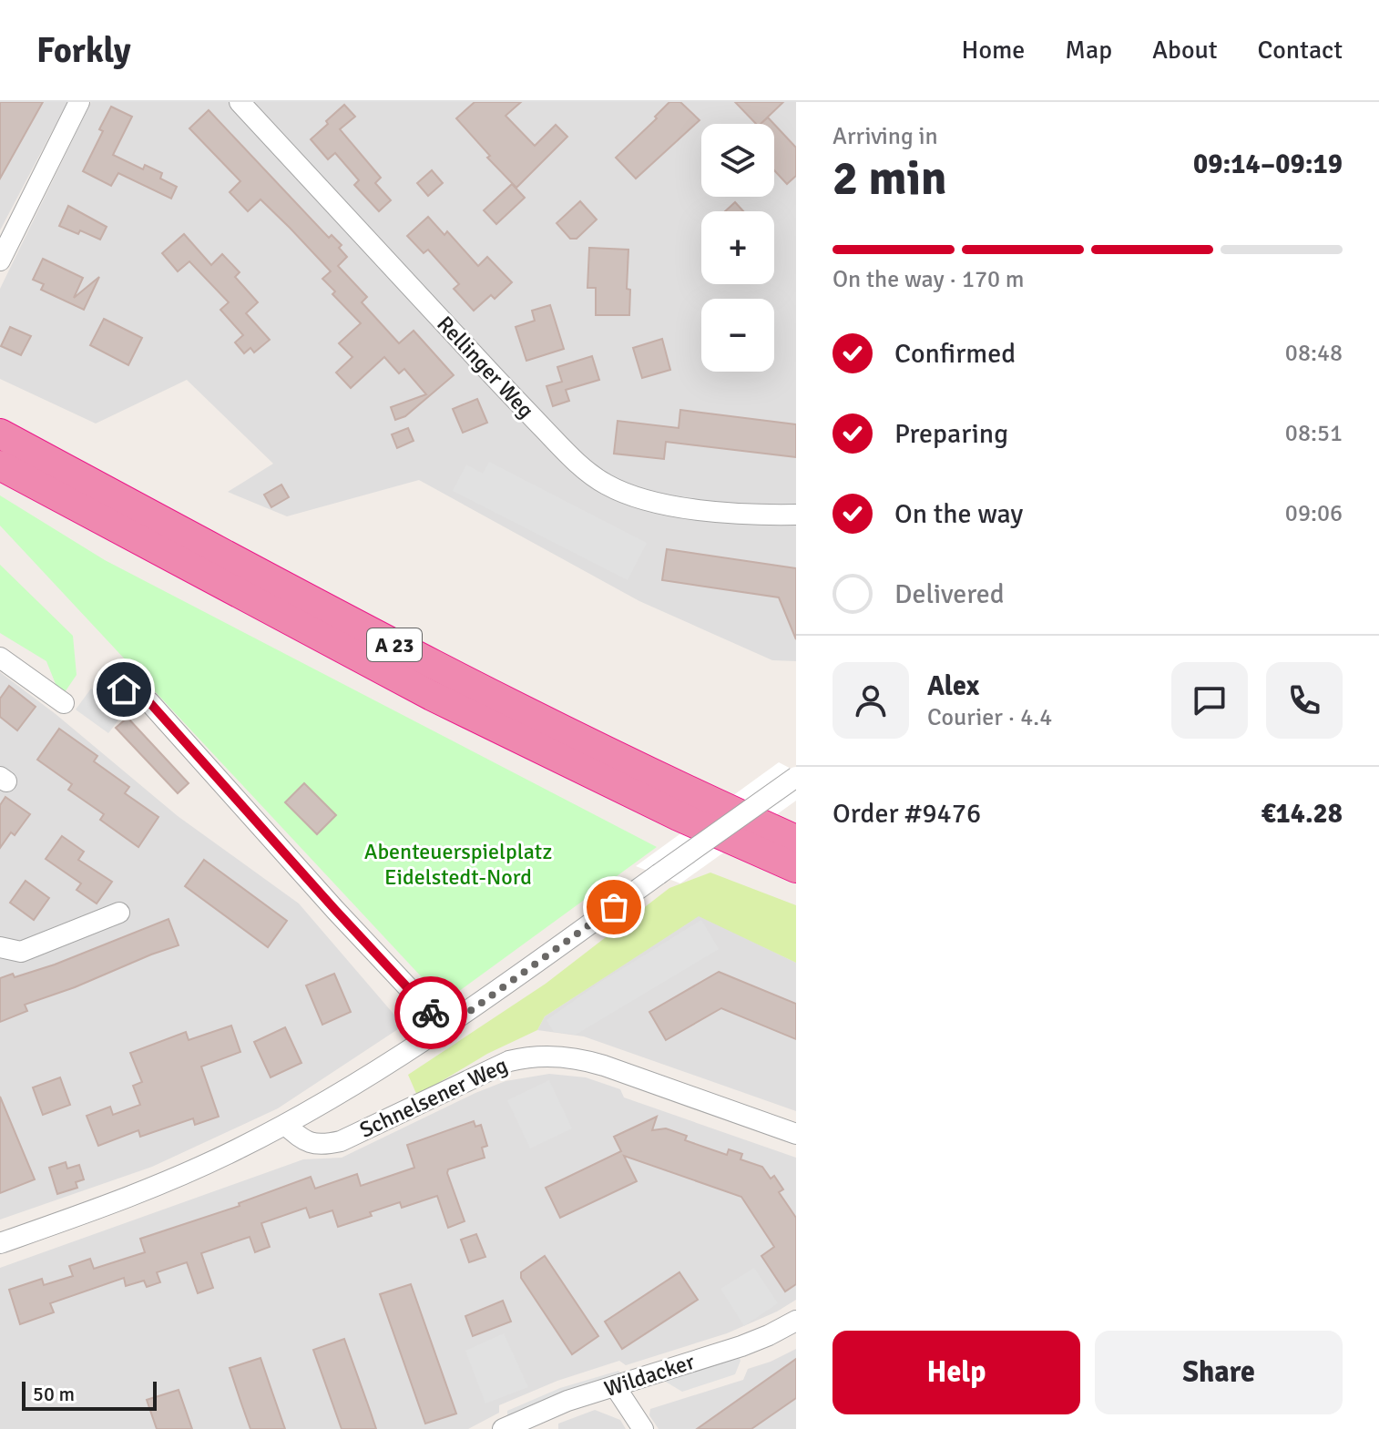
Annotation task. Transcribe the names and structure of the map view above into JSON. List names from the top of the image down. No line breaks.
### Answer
{"streets":{"highway":["A 23"],"street":["Rellinger Weg","Schnelsener Weg","Wildacker"]},"parks":["Abenteuerspielplatz Eidelstedt-Nord"],"scale_bar":"50 m","page":{"header":"Forkly","nav":["Home","Map","About","Contact"],"heading":["2 min","Arriving in","09:14–09:19"],"panel":["Alex","Courier · 4.4","Order #9476","€14.28"],"map_buttons":["+","−"],"bar":"On the way · 170 m","list":[["Confirmed","08:48"],["Preparing","08:51"],["On the way","09:06"],"Delivered"],"buttons":["Help","Share"],"scale":"50 m"}}
